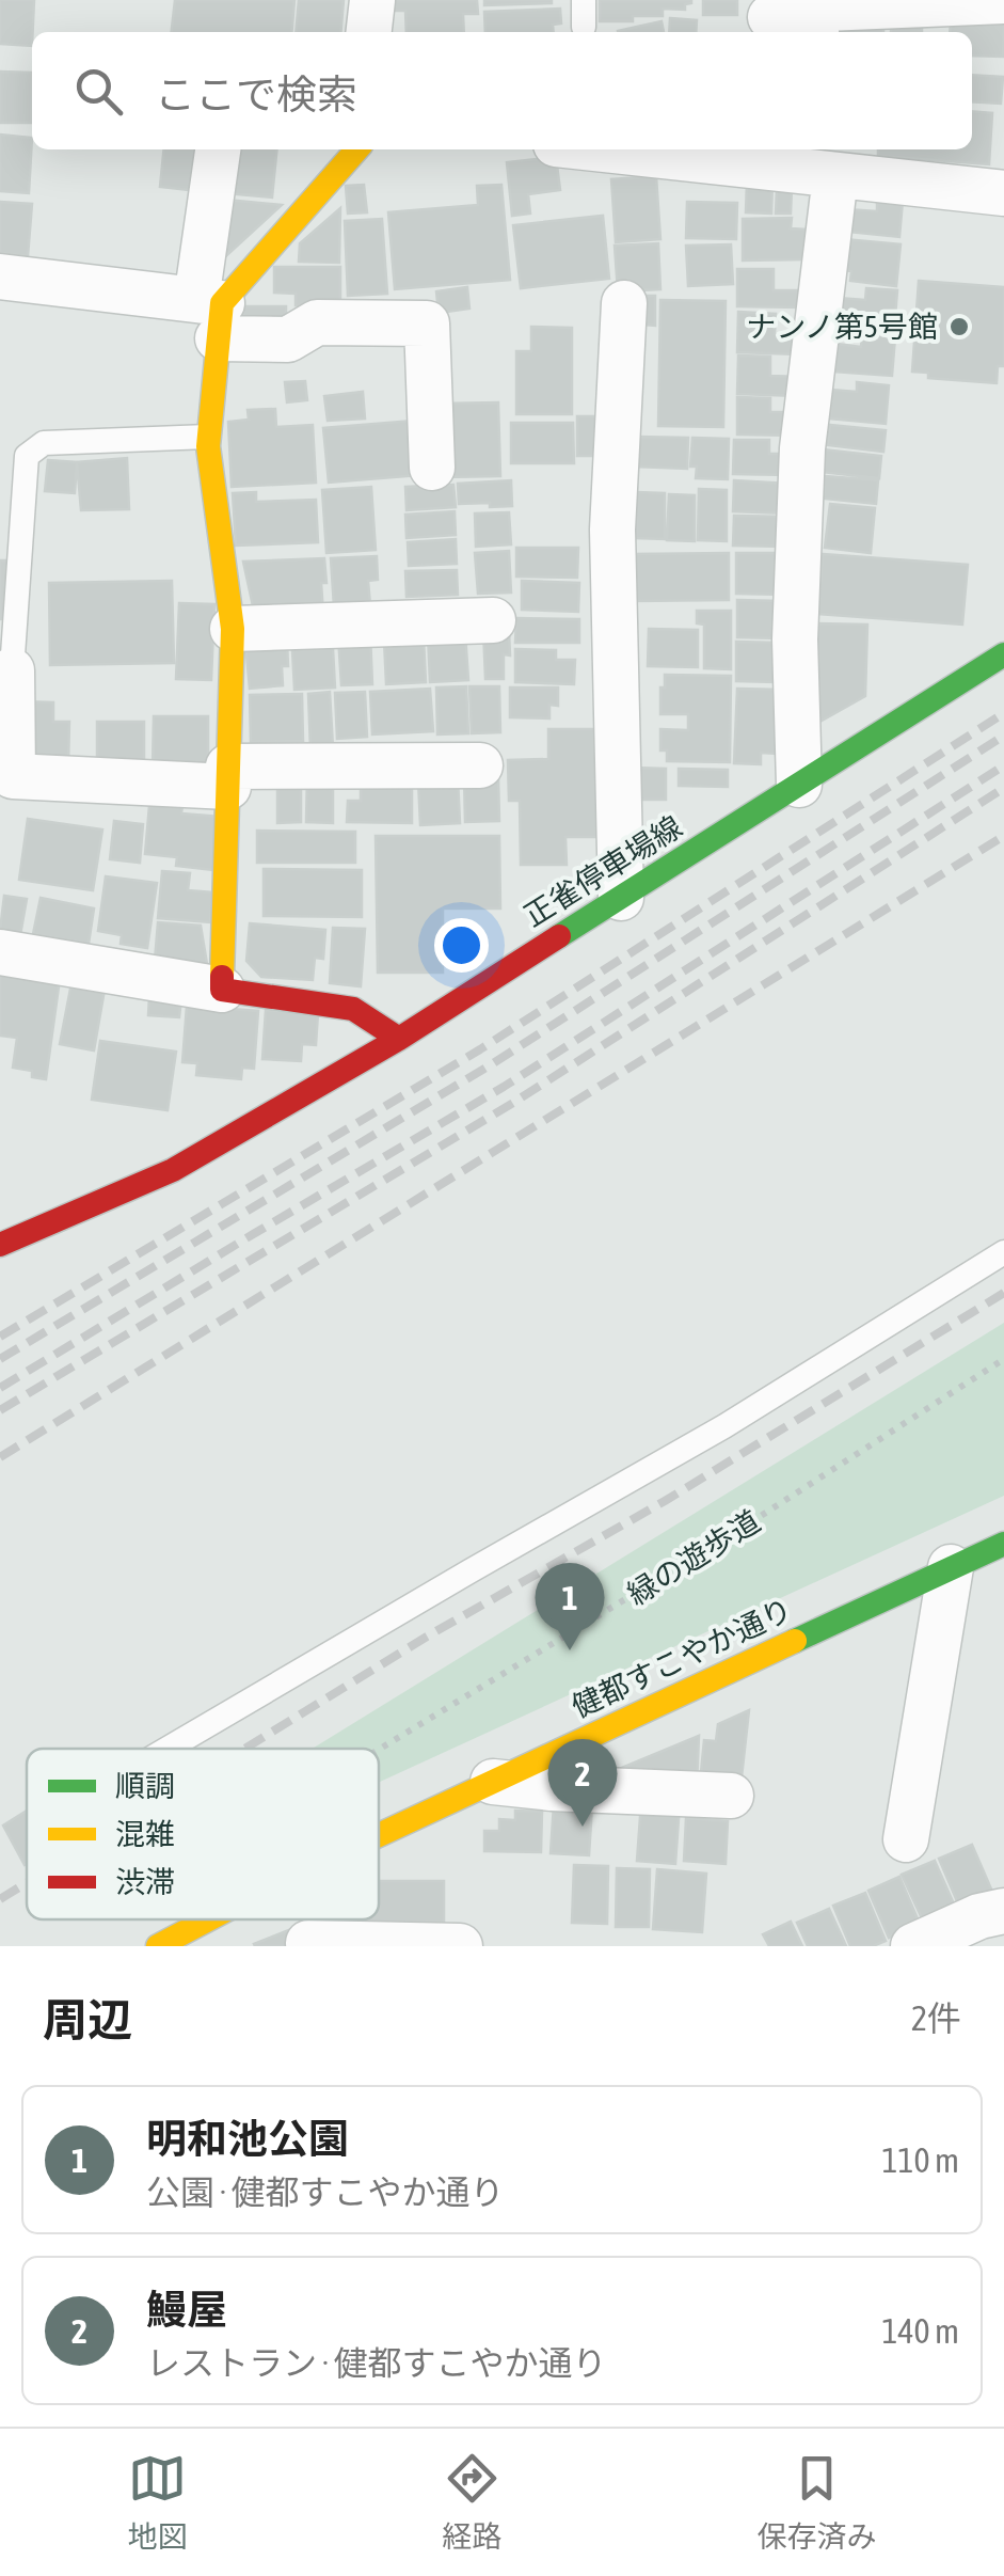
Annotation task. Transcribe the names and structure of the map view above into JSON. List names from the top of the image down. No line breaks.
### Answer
{"streets":{"street":["正雀停車場線","健都すこやか通り"],"path":["緑の遊歩道"]},"places":["ナンノ第5号館"],"legend":["順調","混雑","渋滞"],"page":{"search":"ここで検索","pins":["1","2"],"heading":["周辺","2件"],"list":[{"mark":"1","name":"明和池公園","note":"公園 · 健都すこやか通り","value":"110 m"},{"mark":"2","name":"鰻屋","note":"レストラン · 健都すこやか通り","value":"140 m"}],"nav":["地図","経路","保存済み"]}}
